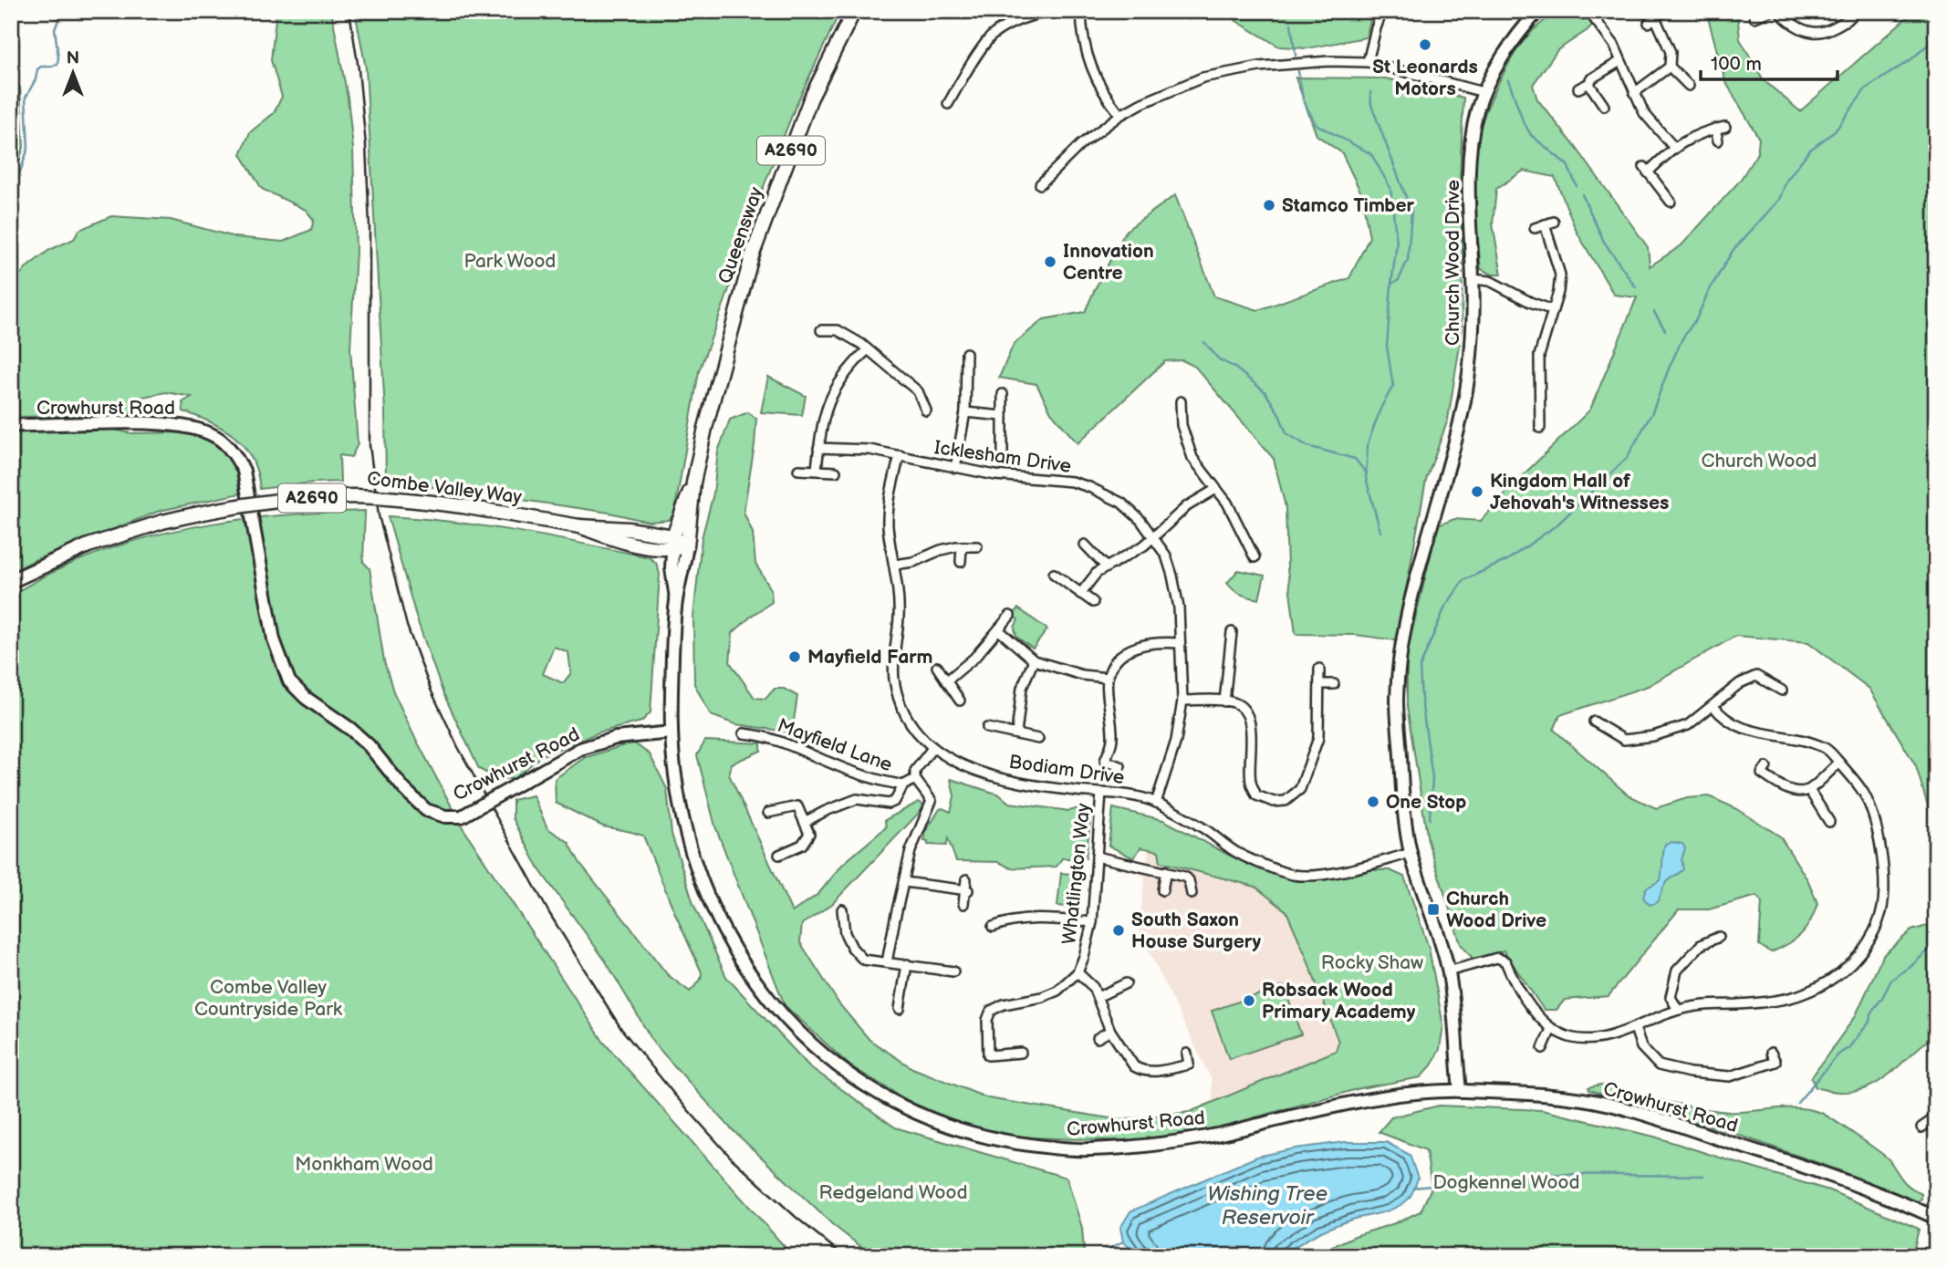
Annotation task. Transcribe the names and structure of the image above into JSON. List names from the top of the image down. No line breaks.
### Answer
{"streets":{"main road":["A2690","Queensway","Combe Valley Way"],"street":["Church Wood Drive","Crowhurst Road","Icklesham Drive","Mayfield Lane","Bodiam Drive","Whatlington Way"]},"crossings":[["Queensway","Crowhurst Road"],["Queensway","Combe Valley Way"],["Church Wood Drive","Crowhurst Road"],["Church Wood Drive","Bodiam Drive"],["Icklesham Drive","Bodiam Drive"],["Mayfield Lane","Bodiam Drive"],["Bodiam Drive","Whatlington Way"]],"water":["Wishing Tree Reservoir"],"parks":["Park Wood","Church Wood","Rocky Shaw","Combe Valley Countryside Park","Monkham Wood","Dogkennel Wood","Redgeland Wood"],"places":{"other":["St Leonards Motors","Stamco Timber","Innovation Centre","Kingdom Hall of Jehovah's Witnesses","Mayfield Farm","One Stop","South Saxon House Surgery","Robsack Wood Primary Academy"],"transit":["Church Wood Drive"]},"scale_bar":"100 m","north":"top"}
